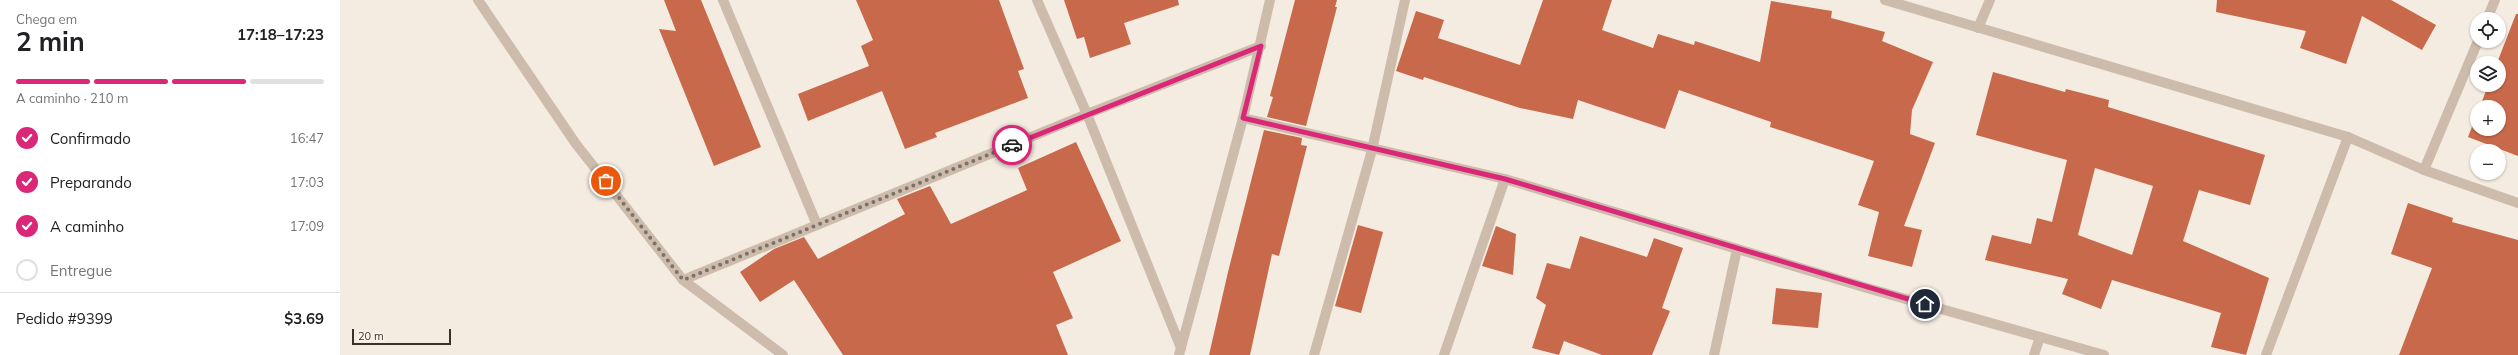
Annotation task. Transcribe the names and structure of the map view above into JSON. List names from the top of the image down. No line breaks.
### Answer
{"scale_bar":"20 m","page":{"heading":["2 min","Chega em","17:18–17:23"],"panel":["Pedido #9399","$3.69"],"map_buttons":["+","−"],"bar":"A caminho · 210 m","list":[["Confirmado","16:47"],["Preparando","17:03"],["A caminho","17:09"],"Entregue"],"scale":"20 m"}}
